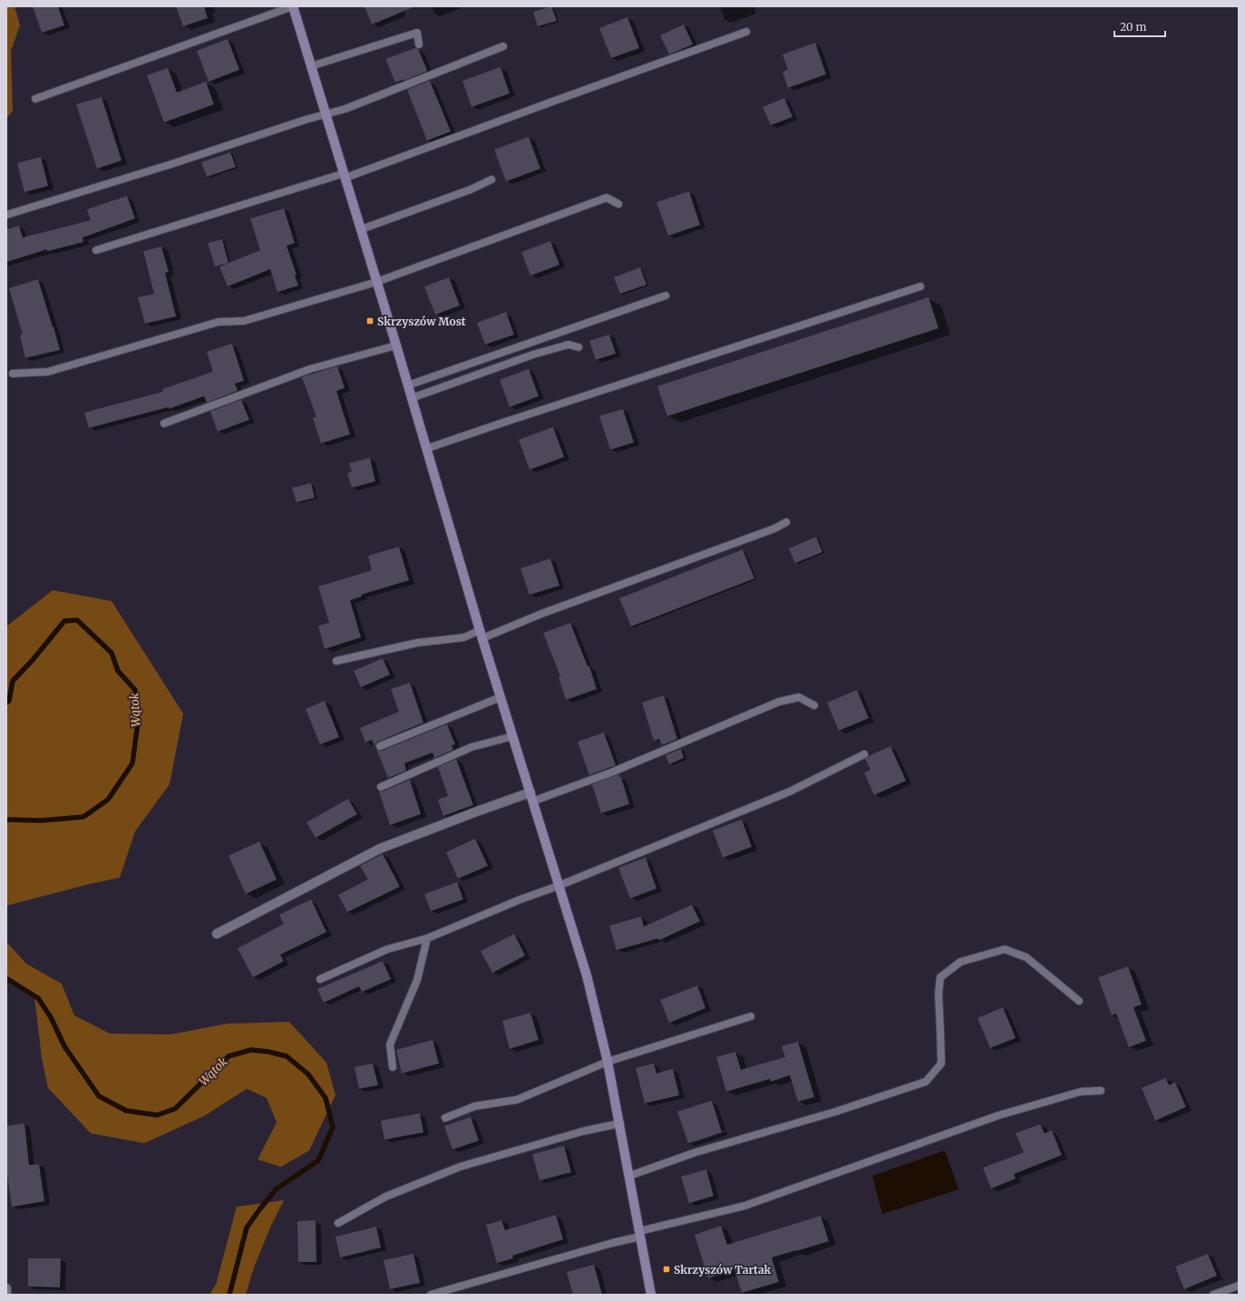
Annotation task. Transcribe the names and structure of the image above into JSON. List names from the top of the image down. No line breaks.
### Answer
{"water":["Wątok"],"places":{"transit":["Skrzyszów Most","Skrzyszów Tartak"]},"scale_bar":"20 m"}
